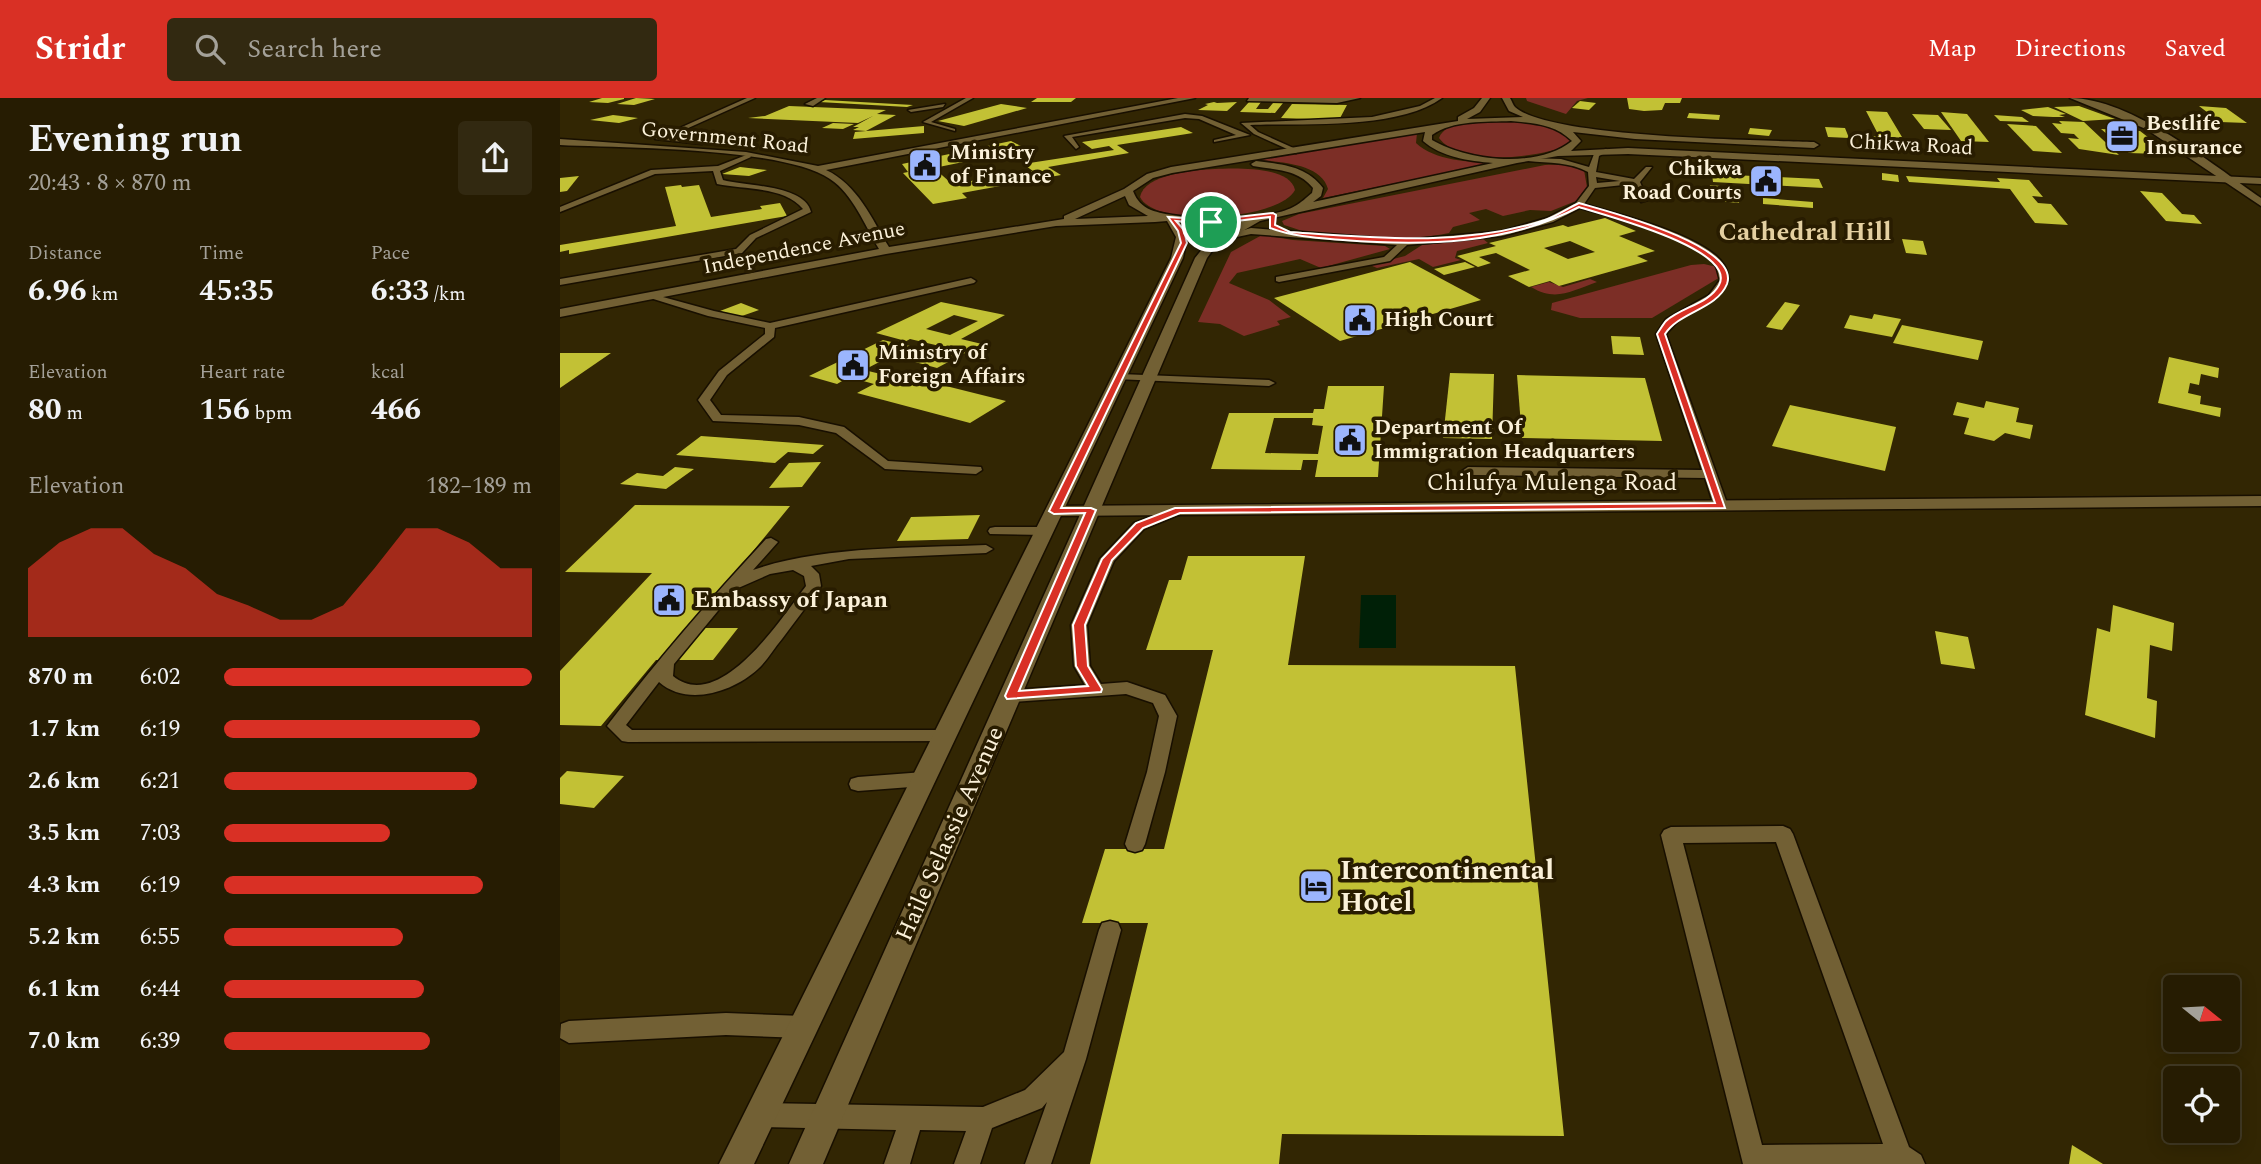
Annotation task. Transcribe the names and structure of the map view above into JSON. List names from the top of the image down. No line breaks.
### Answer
{"streets":{"main road":["Government Road","Chikwa Road","Independence Avenue","Chilufya Mulenga Road","Haile Selassie Avenue"]},"crossings":[["Government Road","Independence Avenue"],["Independence Avenue","Haile Selassie Avenue"],["Chilufya Mulenga Road","Haile Selassie Avenue"]],"districts":["Cathedral Hill"],"places":{"office":["Bestlife Insurance"],"public building":["Ministry of Finance","Chikwa Road Courts","High Court","Ministry of Foreign Affairs","Department Of Immigration Headquarters","Embassy of Japan"],"hotel":["Intercontinental Hotel"]},"north":"right","page":{"header":"Stridr","search":"Search here","nav":["Map","Directions","Saved"],"heading":["Evening run","20:43 · 8 × 870 m"],"stats":[["Distance","6.96 km"],["Time","45:35"],["Pace","6:33 /km"],["Elevation","80 m"],["Heart rate","156 bpm"],["kcal","466"]],"chart":["Elevation","182–189 m"],"list":[{"name":"870 m","note":"6:02"},{"name":"1.7 km","note":"6:19"},{"name":"2.6 km","note":"6:21"},{"name":"3.5 km","note":"7:03"},{"name":"4.3 km","note":"6:19"},{"name":"5.2 km","note":"6:55"},{"name":"6.1 km","note":"6:44"},{"name":"7.0 km","note":"6:39"}]}}
